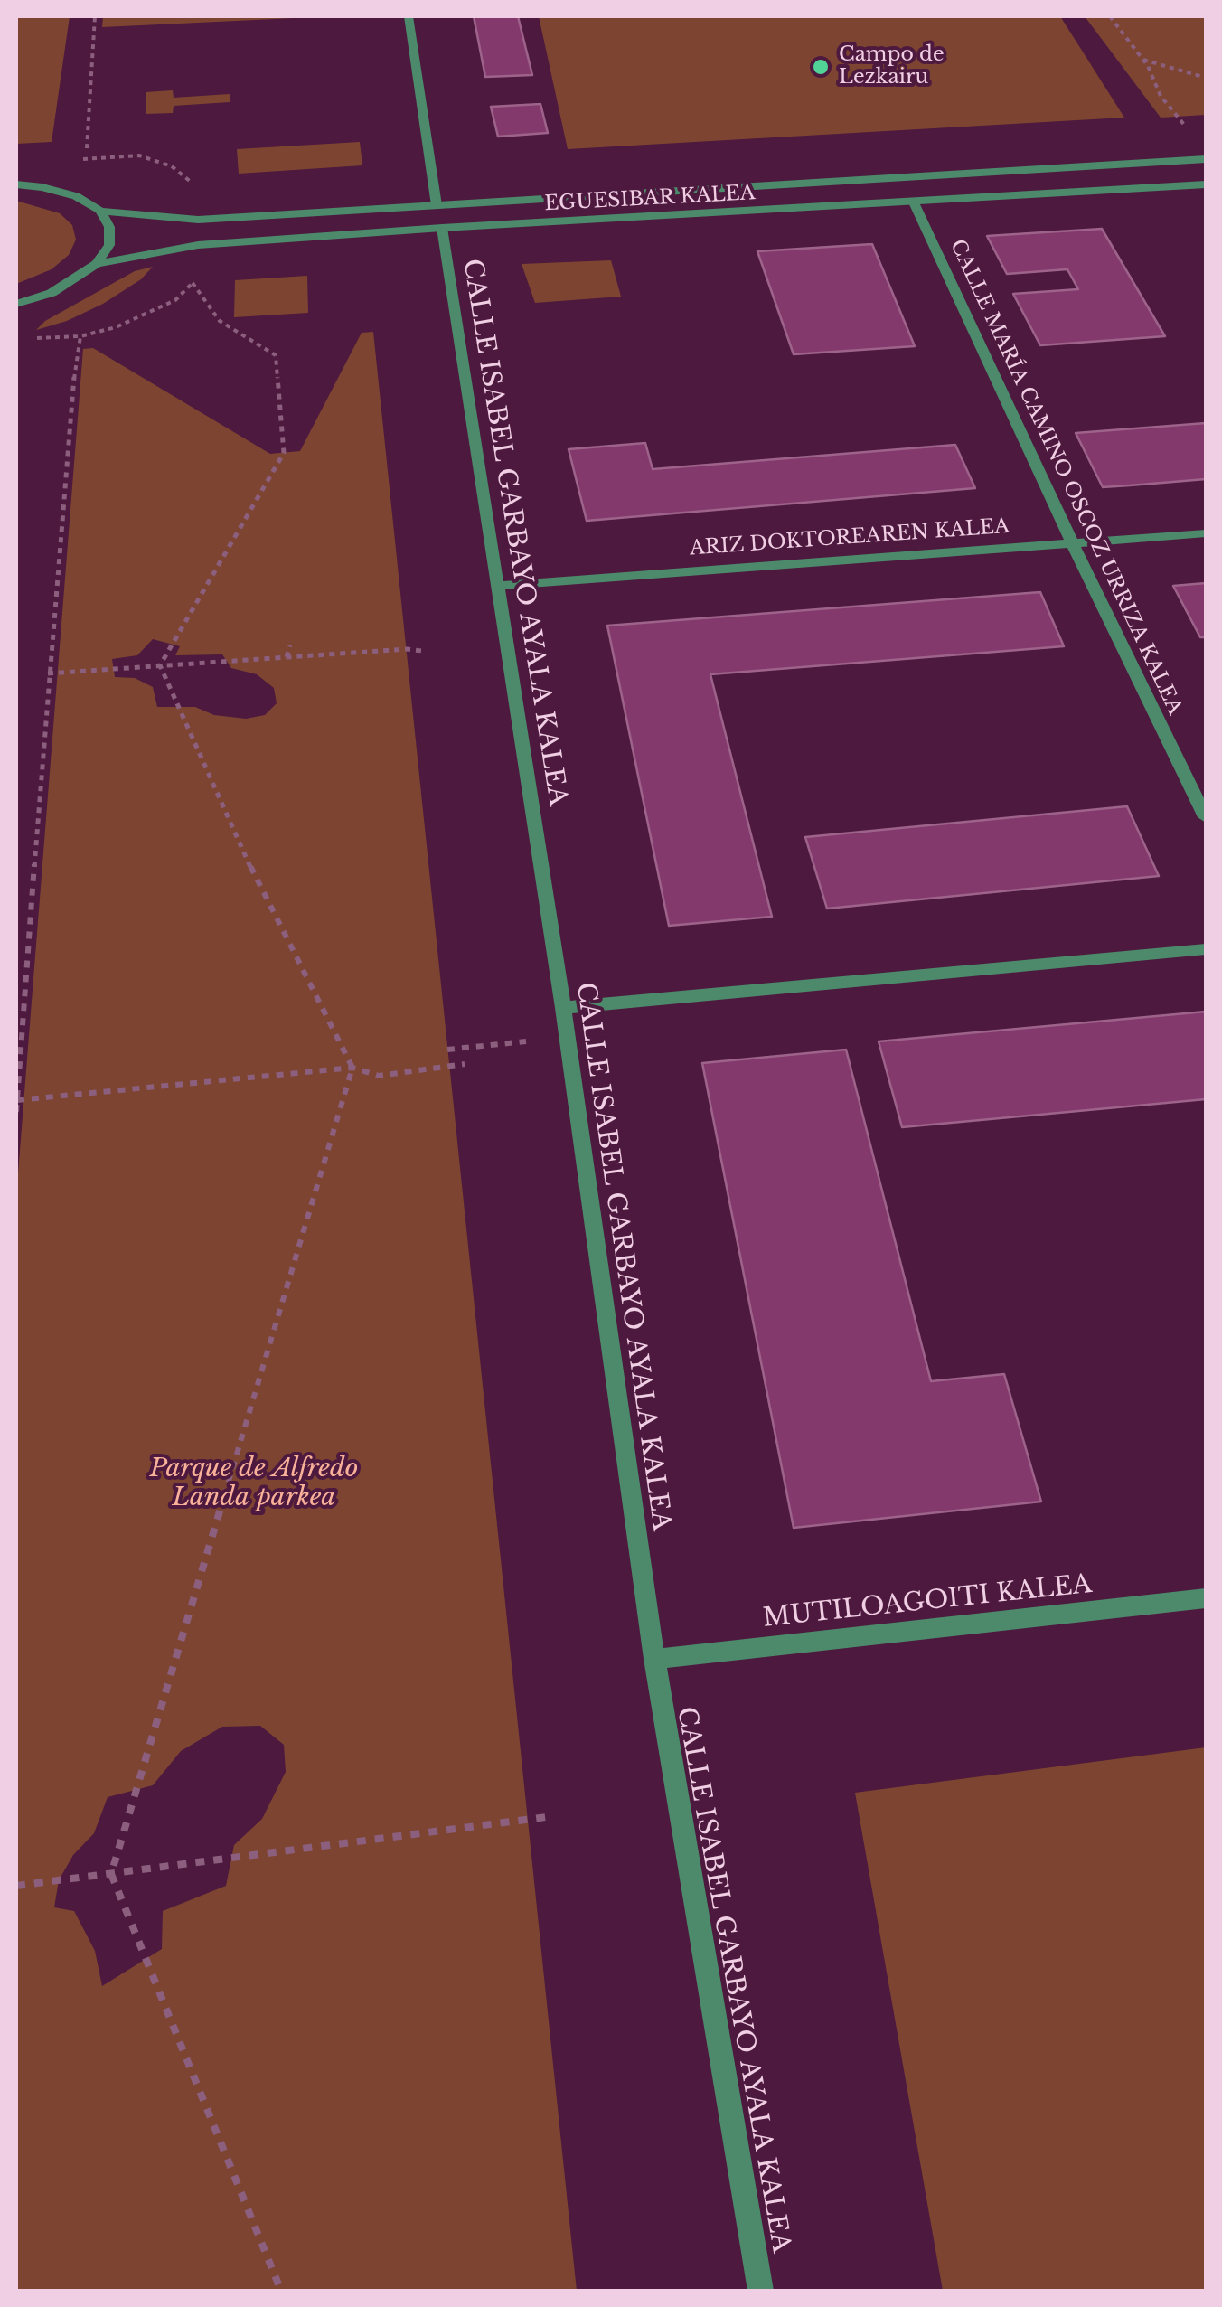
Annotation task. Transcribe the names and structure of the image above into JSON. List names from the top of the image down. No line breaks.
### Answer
{"streets":{"street":["EGUESIBAR KALEA","CALLE MARÍA CAMINO OSCOZ URRIZA KALEA","CALLE ISABEL GARBAYO AYALA KALEA","ARIZ DOKTOREAREN KALEA","MUTILOAGOITI KALEA"]},"crossings":[["EGUESIBAR KALEA","CALLE MARÍA CAMINO OSCOZ URRIZA KALEA"],["EGUESIBAR KALEA","CALLE ISABEL GARBAYO AYALA KALEA"],["CALLE MARÍA CAMINO OSCOZ URRIZA KALEA","ARIZ DOKTOREAREN KALEA"],["CALLE ISABEL GARBAYO AYALA KALEA","ARIZ DOKTOREAREN KALEA"],["CALLE ISABEL GARBAYO AYALA KALEA","MUTILOAGOITI KALEA"]],"parks":["Parque de Alfredo Landa parkea"],"places":["Campo de Lezkairu"]}
